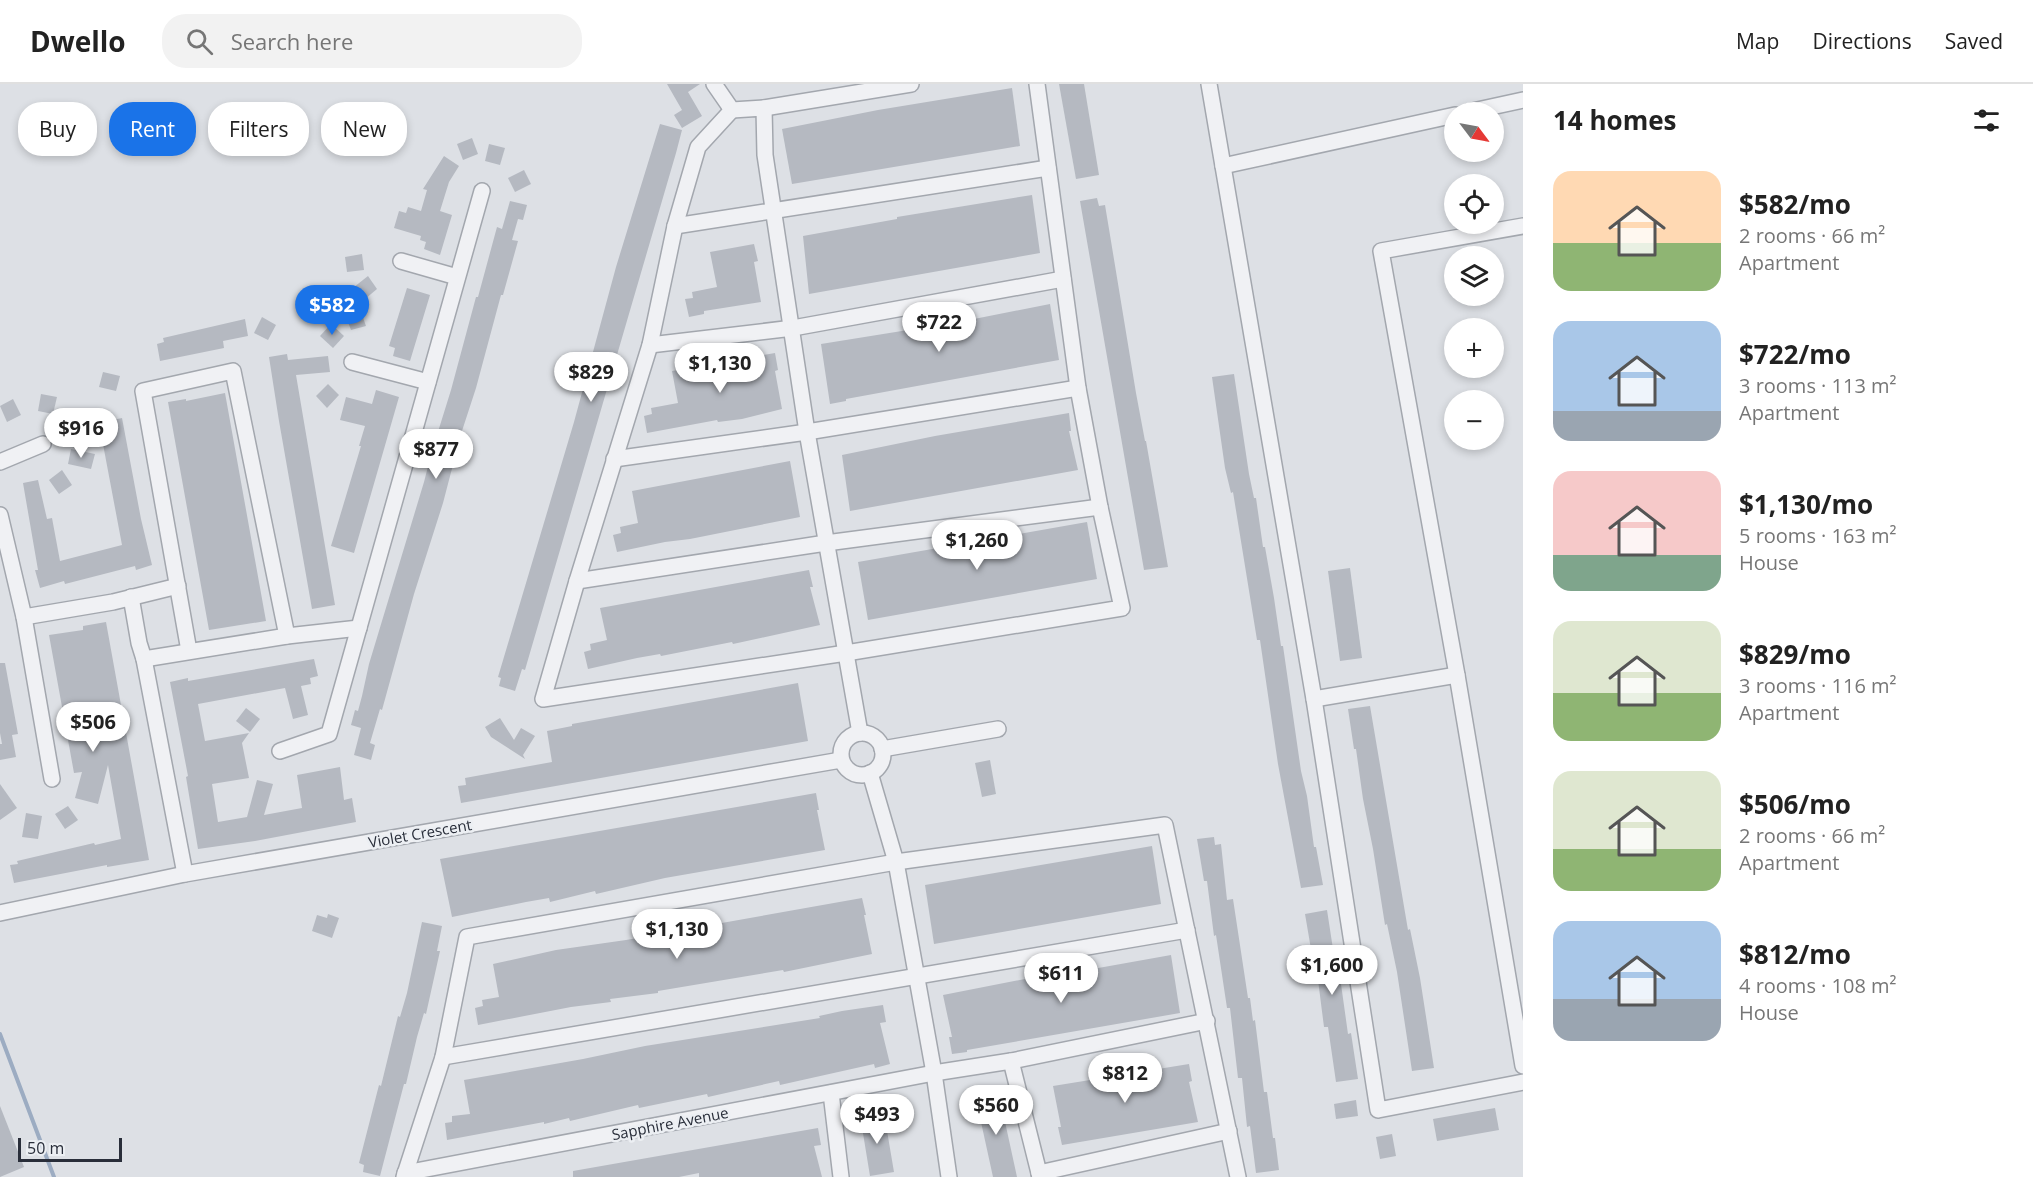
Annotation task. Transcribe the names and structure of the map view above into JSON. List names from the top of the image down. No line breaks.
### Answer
{"streets":{"street":["Violet Crescent","Sapphire Avenue"]},"scale_bar":"50 m","north":"bottom right","page":{"header":"Dwello","search":"Search here","nav":["Map","Directions","Saved"],"heading":"14 homes","map_buttons":["+","−"],"chip":["Buy","Rent","Filters","New"],"list":[{"name":"$582/mo","note":"2 rooms · 66 m² · Apartment"},{"name":"$722/mo","note":"3 rooms · 113 m² · Apartment"},{"name":"$1,130/mo","note":"5 rooms · 163 m² · House"},{"name":"$829/mo","note":"3 rooms · 116 m² · Apartment"},{"name":"$506/mo","note":"2 rooms · 66 m² · Apartment"},{"name":"$812/mo","note":"4 rooms · 108 m² · House"}],"price":["$582","$722","$1,130","$829","$916","$877","$1,260","$506","$1,130","$1,600","$611","$812","$560","$493"],"scale":"50 m"}}
